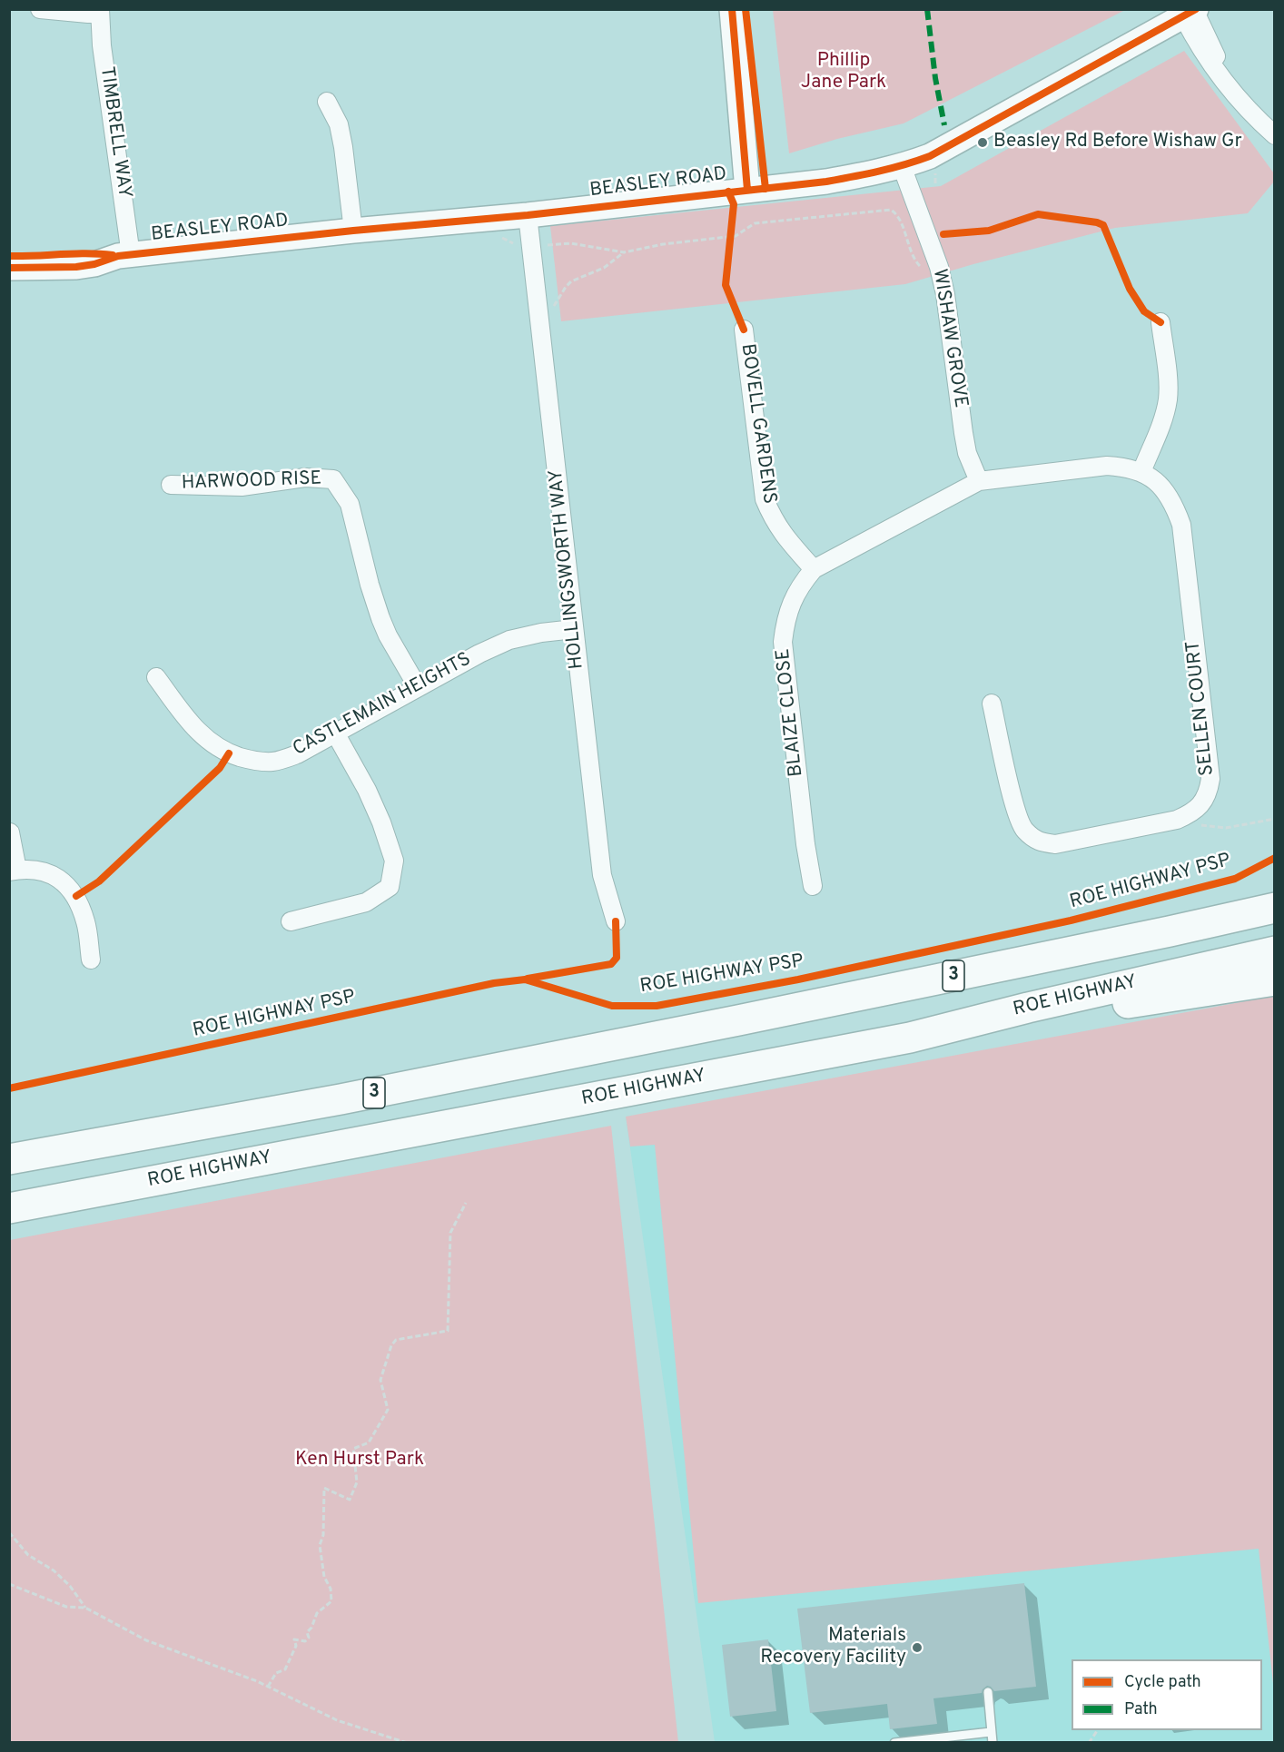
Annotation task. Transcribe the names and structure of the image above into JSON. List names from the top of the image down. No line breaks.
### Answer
{"streets":{"highway":["3","ROE HIGHWAY"],"main road":["BEASLEY ROAD"],"street":["TIMBRELL WAY","WISHAW GROVE","BOVELL GARDENS","HARWOOD RISE","HOLLINGSWORTH WAY","CASTLEMAIN HEIGHTS","SELLEN COURT","BLAIZE CLOSE"],"cycle path":["ROE HIGHWAY PSP"]},"crossings":[["TIMBRELL WAY","BEASLEY ROAD"],["BEASLEY ROAD","WISHAW GROVE"],["BEASLEY ROAD","HOLLINGSWORTH WAY"],["WISHAW GROVE","SELLEN COURT"],["WISHAW GROVE","BLAIZE CLOSE"],["BOVELL GARDENS","BLAIZE CLOSE"],["HARWOOD RISE","CASTLEMAIN HEIGHTS"],["HOLLINGSWORTH WAY","CASTLEMAIN HEIGHTS"],["SELLEN COURT","BLAIZE CLOSE"]],"parks":["Phillip Jane Park","Ken Hurst Park"],"places":["Beasley Rd Before Wishaw Gr","Materials Recovery Facility"],"legend":["Cycle path","Path"]}
